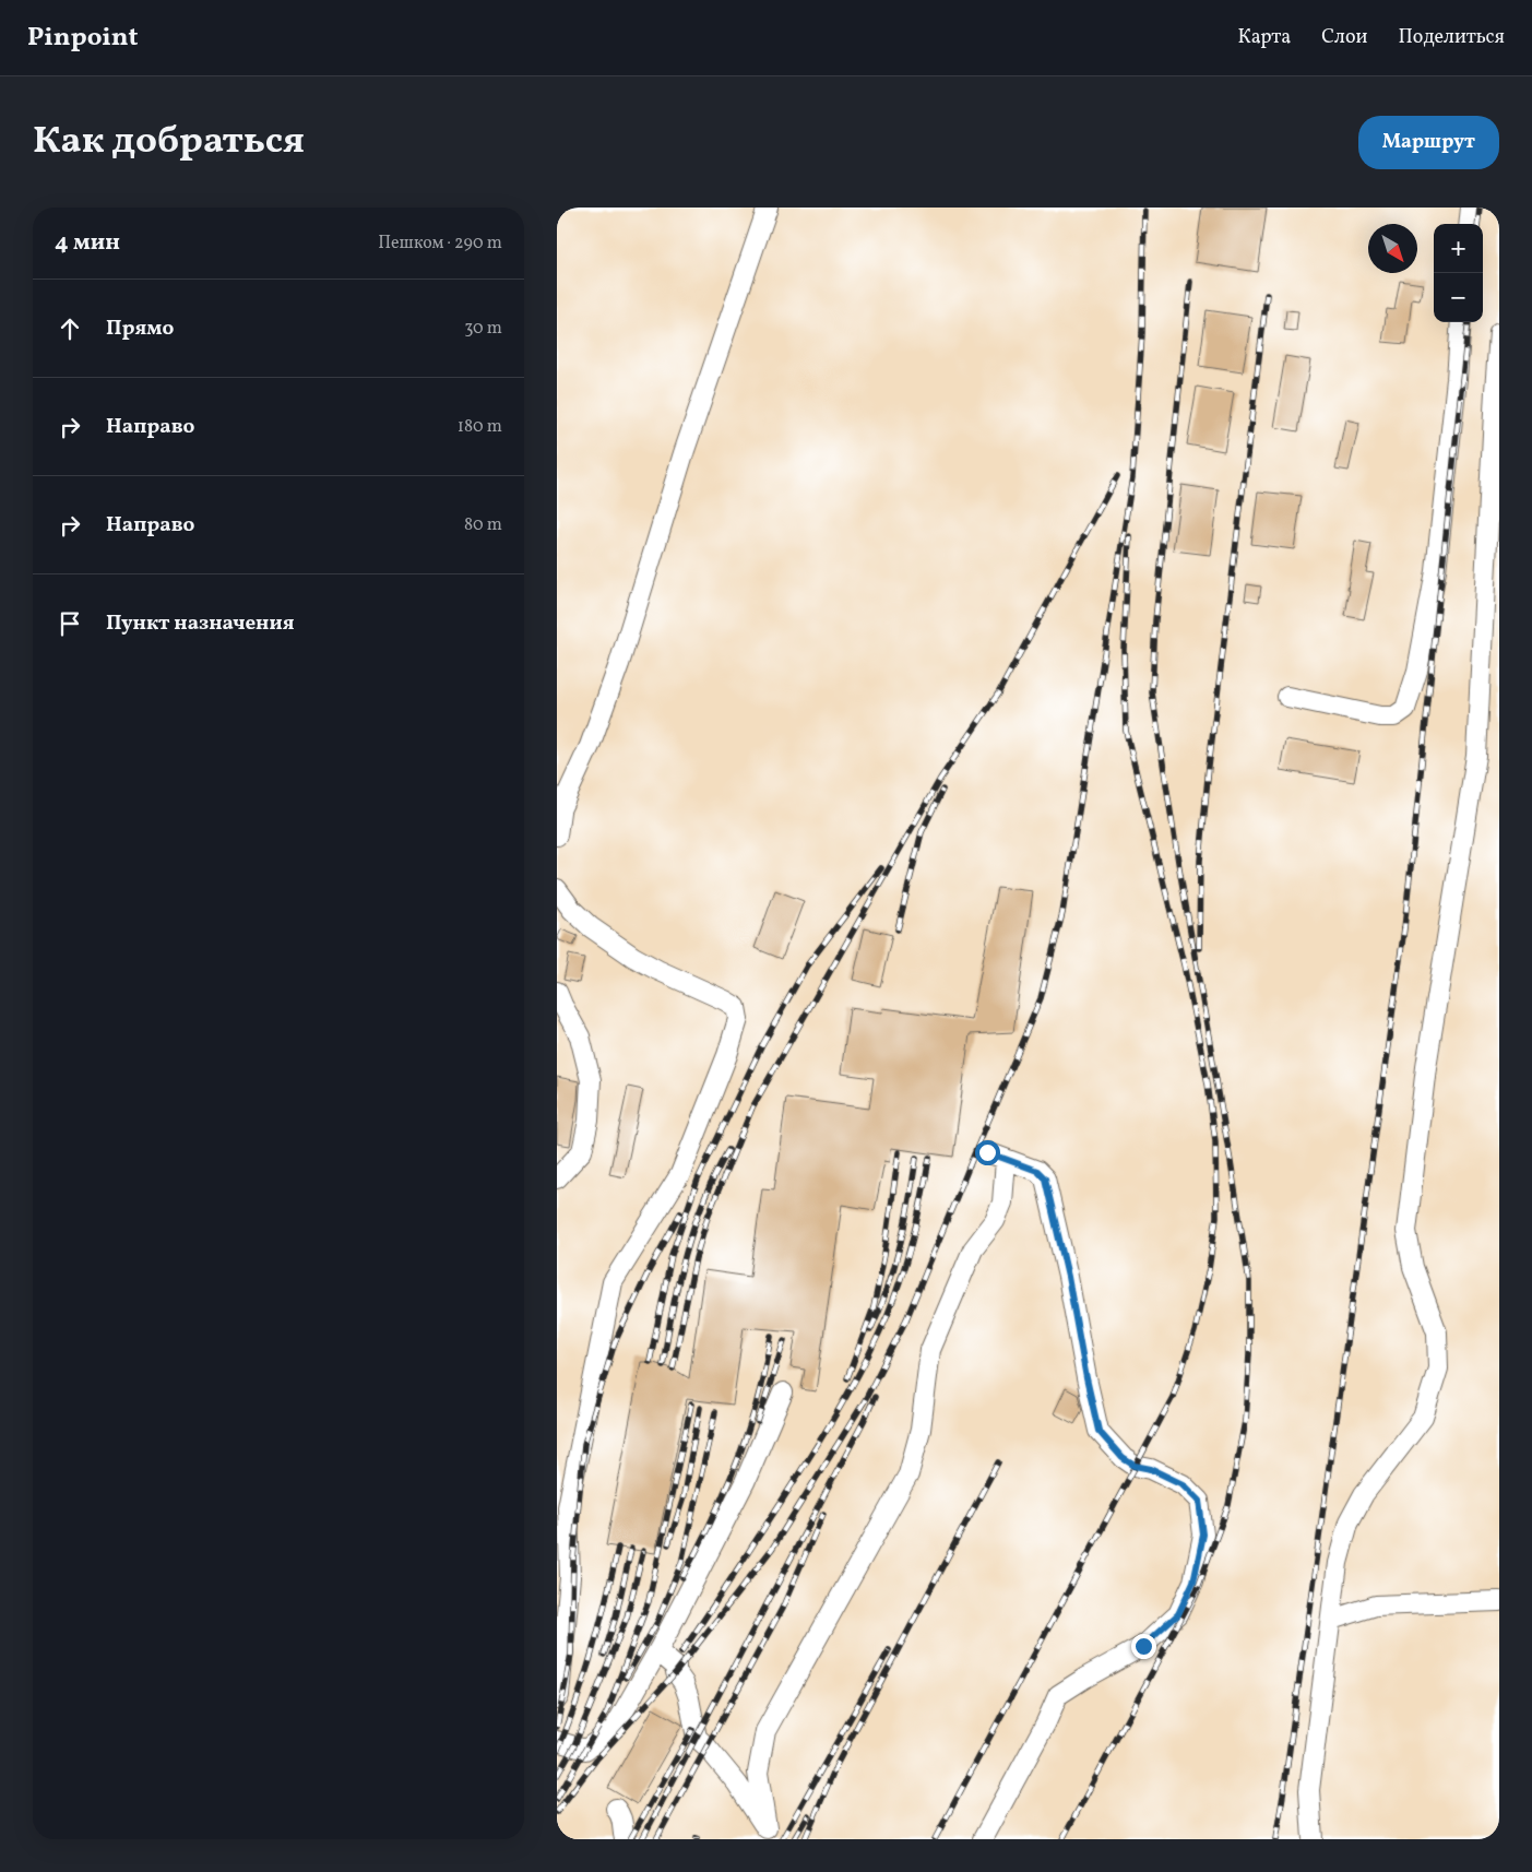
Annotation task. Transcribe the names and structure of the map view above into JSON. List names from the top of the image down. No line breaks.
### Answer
{"north":"bottom right","page":{"header":"Pinpoint","nav":["Карта","Слои","Поделиться"],"title":"Как добраться","buttons":"Маршрут","heading":["4 мин","Пешком · 290 m"],"map_buttons":["+","−"],"list":[["Прямо","30 m"],["Направо","180 m"],["Направо","80 m"],"Пункт назначения"]}}
